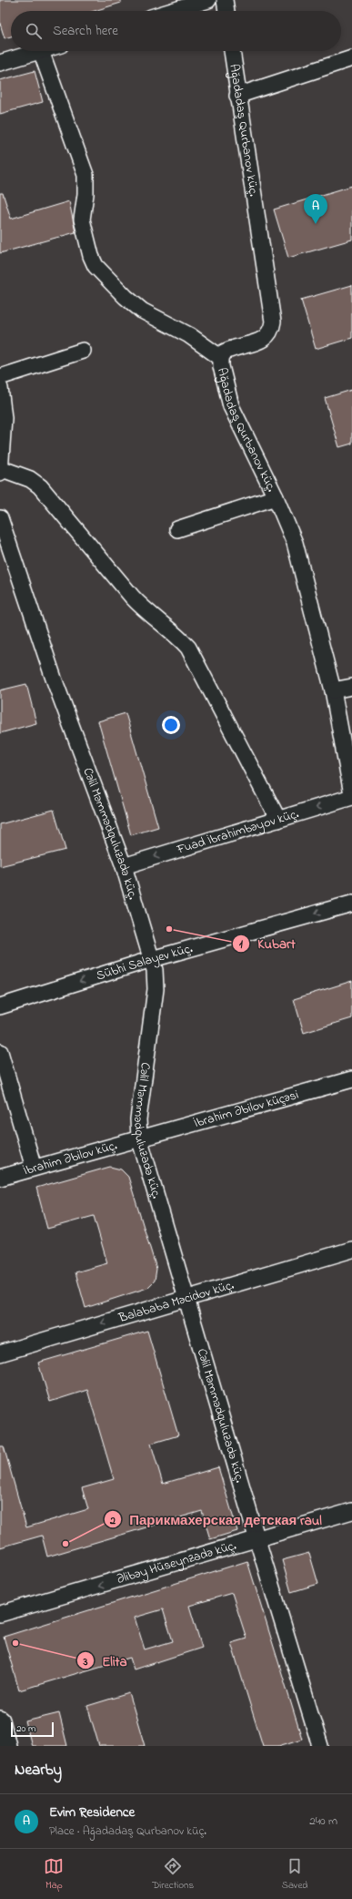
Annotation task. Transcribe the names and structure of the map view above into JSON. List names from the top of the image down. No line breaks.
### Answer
{"streets":{"street":["Ağadadaş Qurbanov küç.","Fuad İbrahimbəyov küç.","Cəlil Məmmədquluzadə küç.","Sübhi Salayev küç.","İbrahim Əbilov küçəsi","İbrahim Əbilov küç.","Balababa Məcidov küç.","Əlibəy Hüseynzadə küç."]},"crossings":[["Ağadadaş Qurbanov küç.","Fuad İbrahimbəyov küç."],["Fuad İbrahimbəyov küç.","Cəlil Məmmədquluzadə küç."],["Cəlil Məmmədquluzadə küç.","Sübhi Salayev küç."],["Cəlil Məmmədquluzadə küç.","İbrahim Əbilov küçəsi"],["Cəlil Məmmədquluzadə küç.","İbrahim Əbilov küç."],["Cəlil Məmmədquluzadə küç.","Balababa Məcidov küç."],["Cəlil Məmmədquluzadə küç.","Əlibəy Hüseynzadə küç."],["İbrahim Əbilov küçəsi","İbrahim Əbilov küç."]],"one_way":["Fuad İbrahimbəyov küç.","Sübhi Salayev küç.","Balababa Məcidov küç.","Əlibəy Hüseynzadə küç."],"places":["Kubart","Парикмахерская детская raul","Elita"],"scale_bar":"20 m","page":{"search":"Search here","pins":"A","scale":"20 m","heading":"Nearby","list":[{"mark":"A","name":"Evim Residence","note":"Place · Ağadadaş Qurbanov küç.","value":"240 m"}],"nav":["Map","Directions","Saved"]}}
